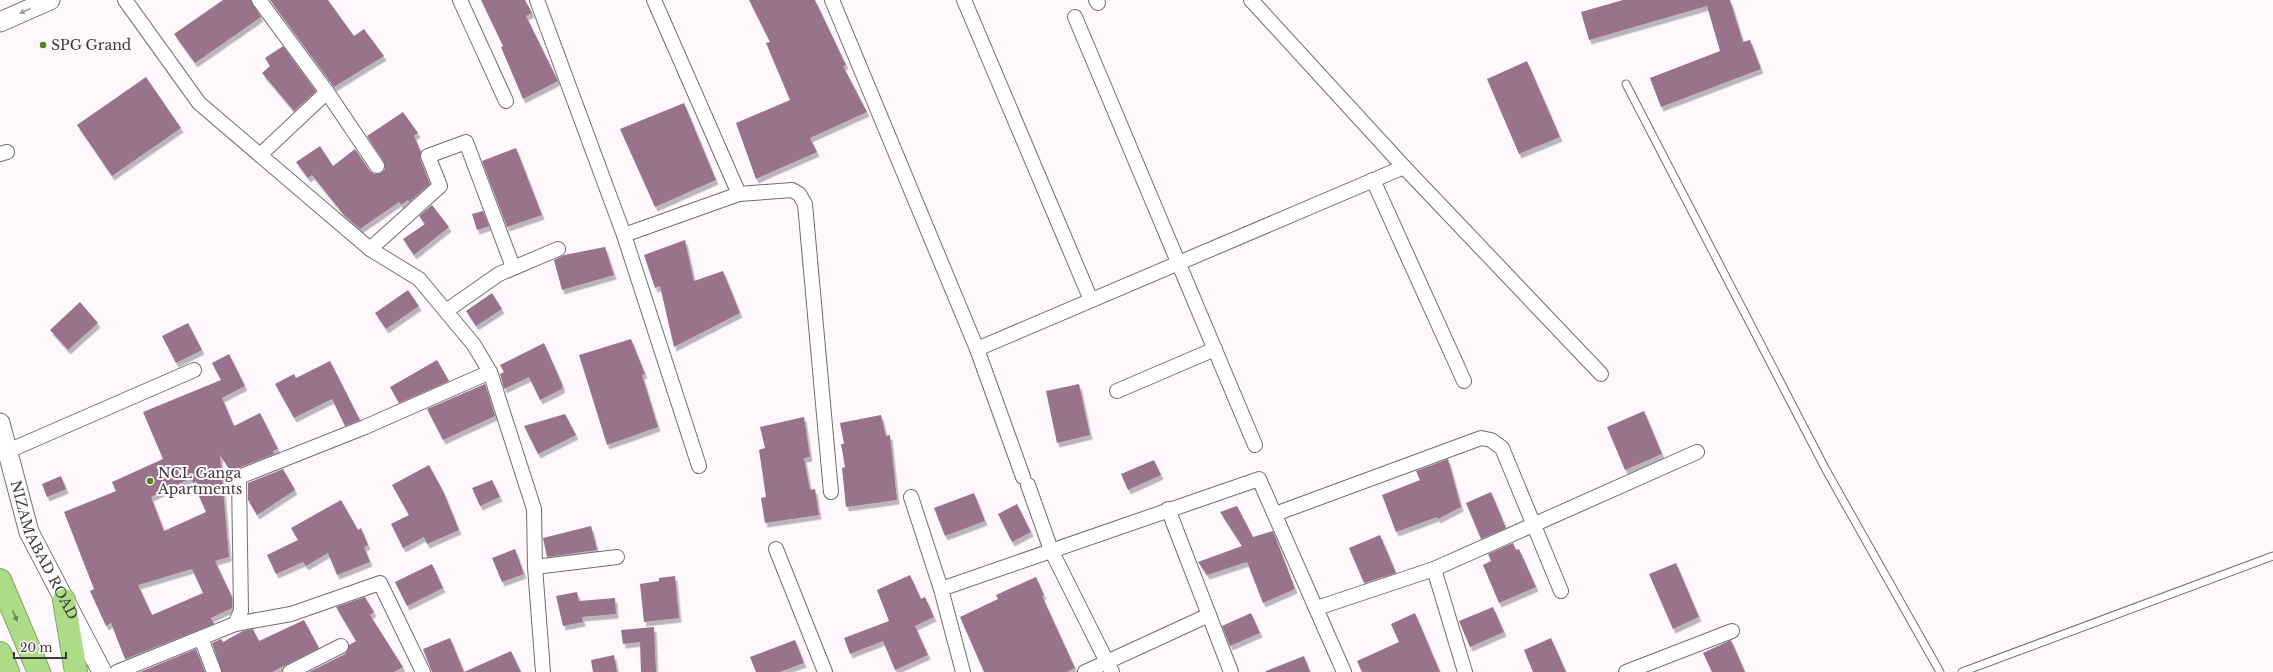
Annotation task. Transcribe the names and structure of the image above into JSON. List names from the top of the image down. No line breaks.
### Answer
{"streets":{"main road":["NIZAMABAD ROAD"]},"places":["SPG Grand","NCL Ganga Apartments"],"scale_bar":"20 m"}
